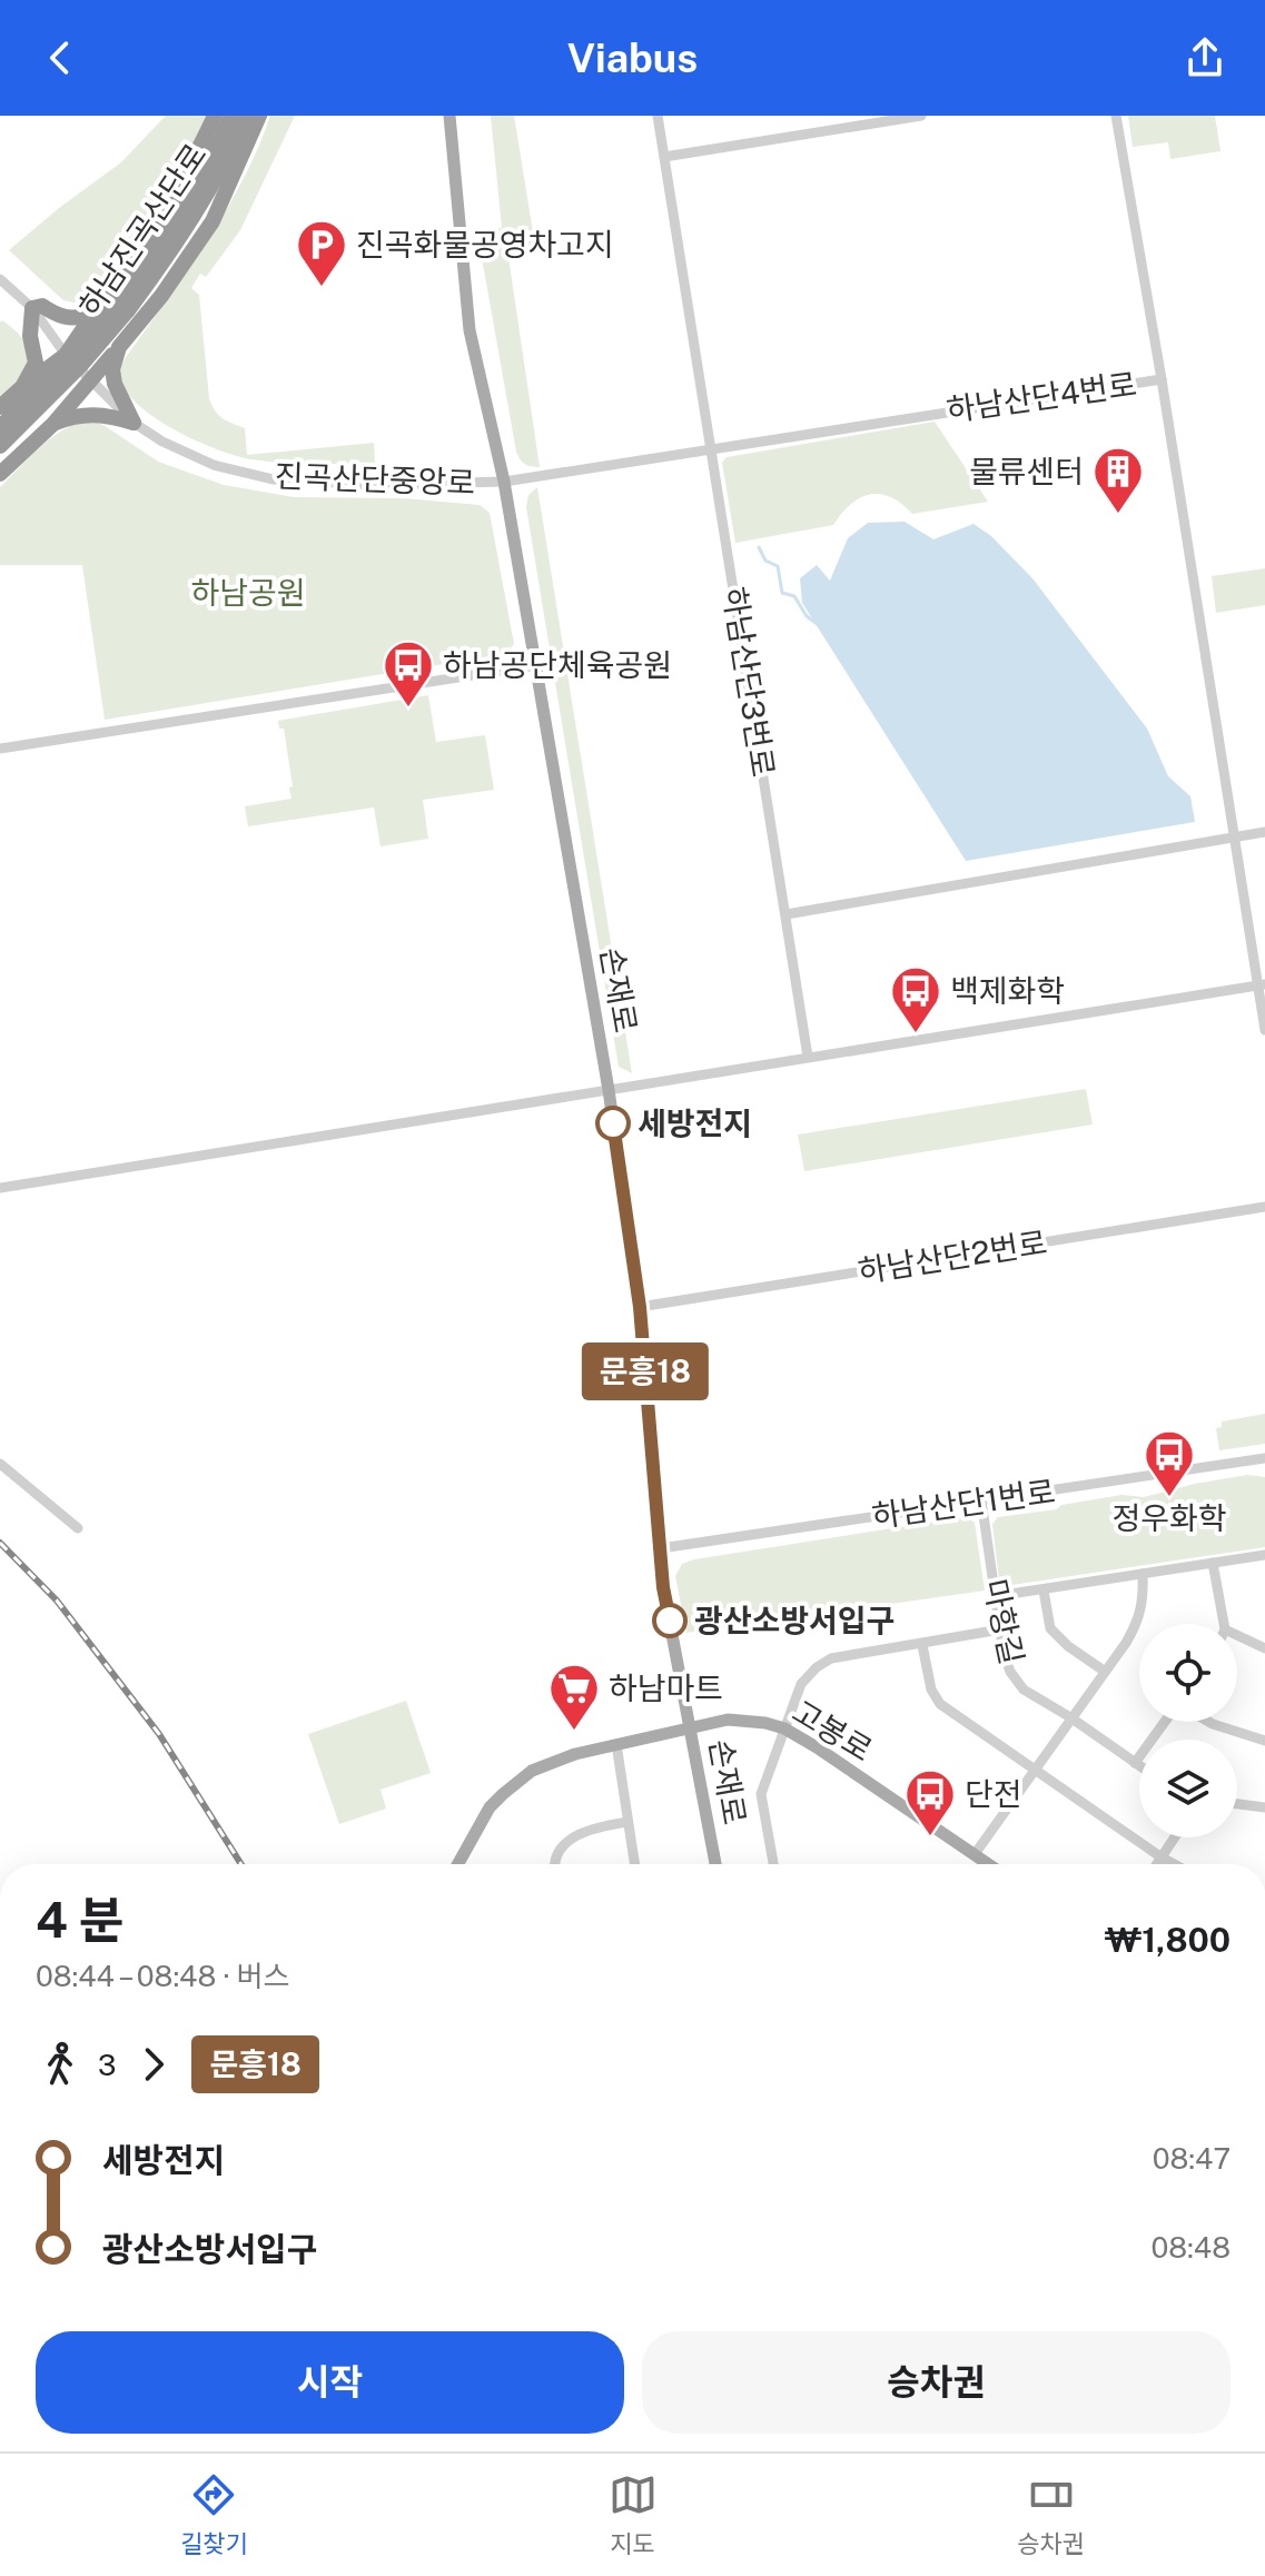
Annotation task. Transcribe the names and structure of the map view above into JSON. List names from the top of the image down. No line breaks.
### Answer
{"streets":{"highway":["하남진곡산단로"],"main road":["손재로","고봉로"],"street":["하남산단4번로","진곡산단중앙로","하남산단3번로","하남산단2번로","하남산단1번로","마항길"]},"crossings":[["하남산단4번로","진곡산단중앙로"],["하남산단4번로","하남산단3번로"],["하남산단4번로","손재로"],["진곡산단중앙로","손재로"],["손재로","하남산단2번로"],["손재로","하남산단1번로"],["손재로","고봉로"],["하남산단1번로","마항길"]],"parks":["하남공원"],"places":{"parking":["진곡화물공영차고지"],"building":["물류센터"],"bus stop":["하남공단체육공원","백제화학","정우화학","단전"],"other":["세방전지","광산소방서입구"],"supermarket":["하남마트"]},"lines":["bus line 문흥18"],"page":{"header":"Viabus","on_map":"문흥18","heading":["4 분","08:44 – 08:48 · 버스","₩1,800"],"legs":["3","문흥18"],"list":[{"name":"세방전지","value":"08:47"},{"name":"광산소방서입구","value":"08:48"}],"buttons":["시작","승차권"],"tabs":["길찾기","지도","승차권"]}}
